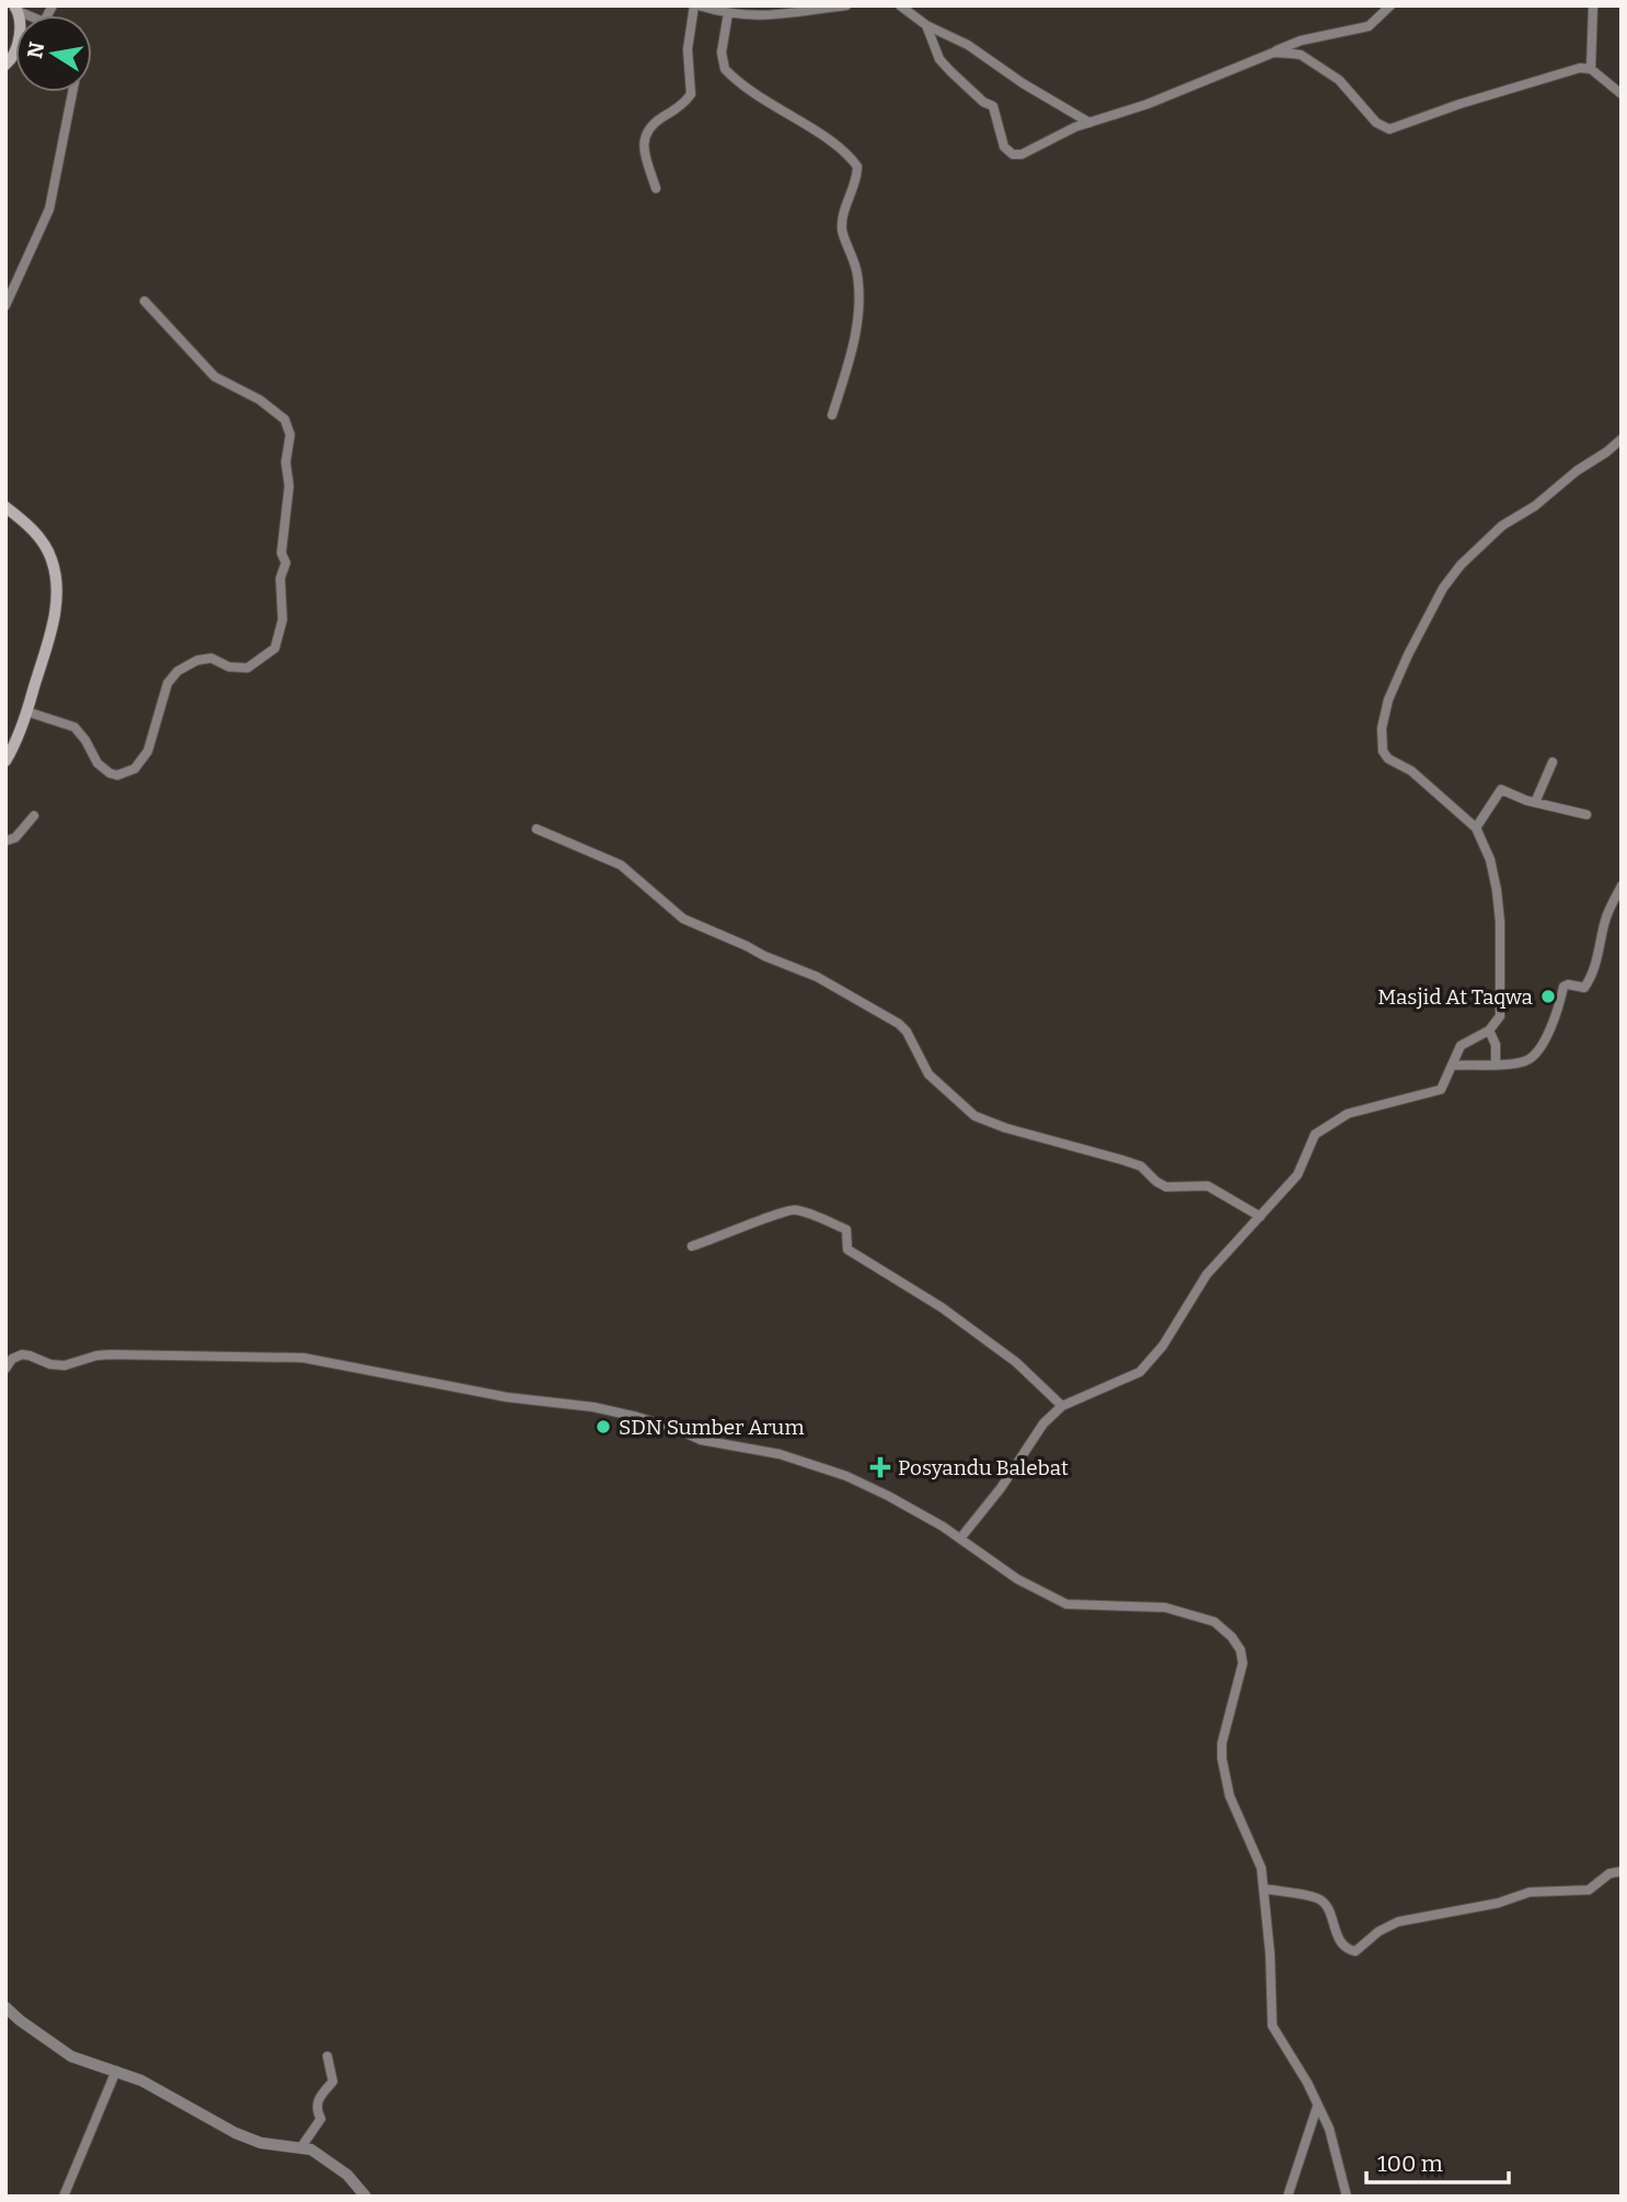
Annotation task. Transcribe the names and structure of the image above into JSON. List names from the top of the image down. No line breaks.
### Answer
{"places":{"other":["Masjid At Taqwa","SDN Sumber Arum"],"health":["Posyandu Balebat"]},"scale_bar":"100 m","north":"left"}
